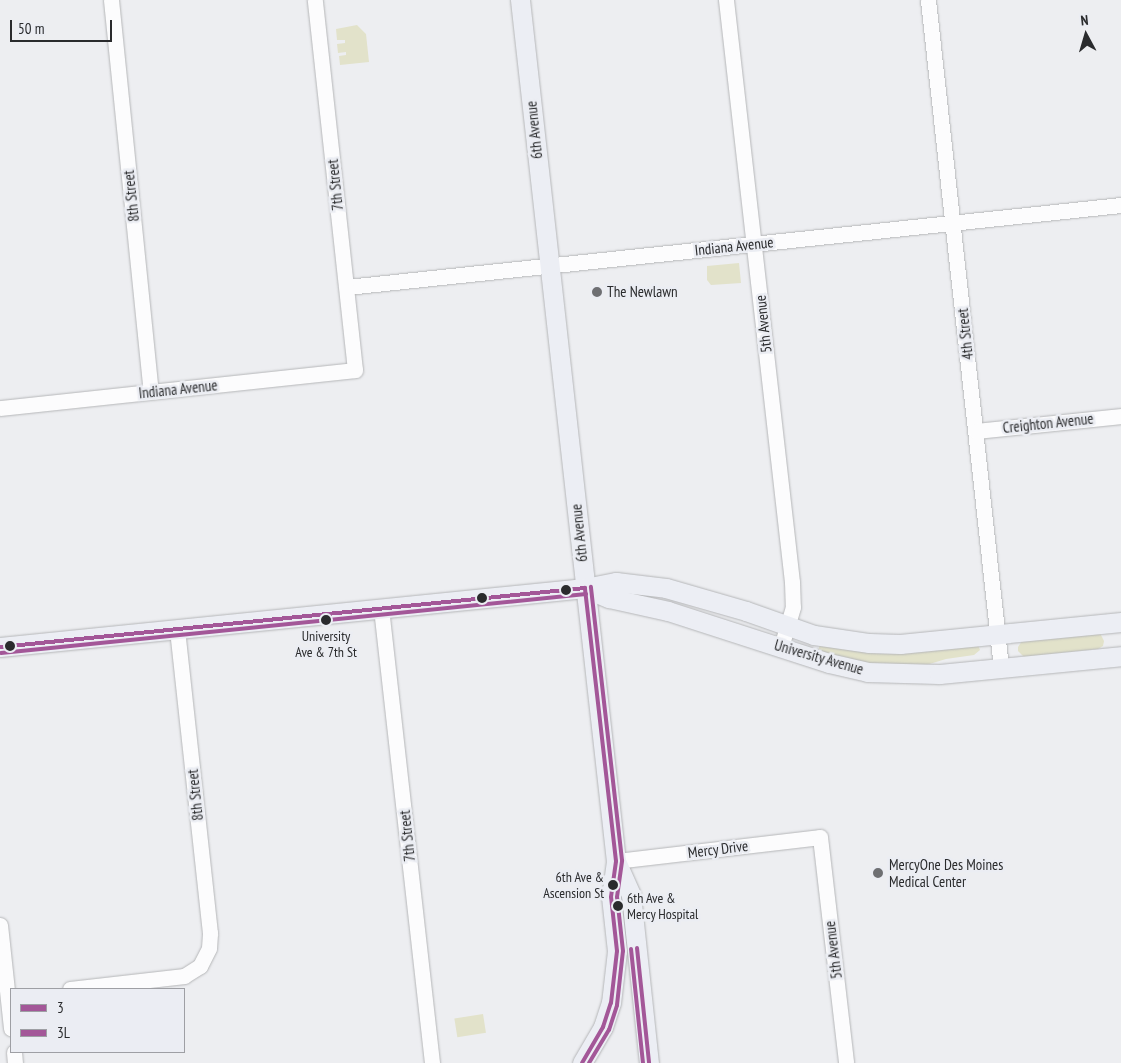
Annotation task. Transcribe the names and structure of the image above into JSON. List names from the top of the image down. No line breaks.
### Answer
{"streets":{"main road":["6th Avenue","University Avenue"],"street":["7th Street","8th Street","Indiana Avenue","5th Avenue","4th Street","Creighton Avenue","Mercy Drive"]},"crossings":[["6th Avenue","Indiana Avenue"],["6th Avenue","University Avenue"],["6th Avenue","Mercy Drive"],["7th Street","Indiana Avenue"],["7th Street","University Avenue"],["8th Street","Indiana Avenue"],["8th Street","University Avenue"],["Indiana Avenue","5th Avenue"],["Indiana Avenue","4th Street"],["5th Avenue","University Avenue"],["5th Avenue","Mercy Drive"],["4th Street","Creighton Avenue"],["4th Street","University Avenue"]],"places":["The Newlawn","University Ave & 7th St","MercyOne Des Moines Medical Center","6th Ave & Ascension St","6th Ave & Mercy Hospital"],"lines":["transit line 3L","transit line 3"],"legend":["3","3L"],"scale_bar":"50 m","north":"top"}
